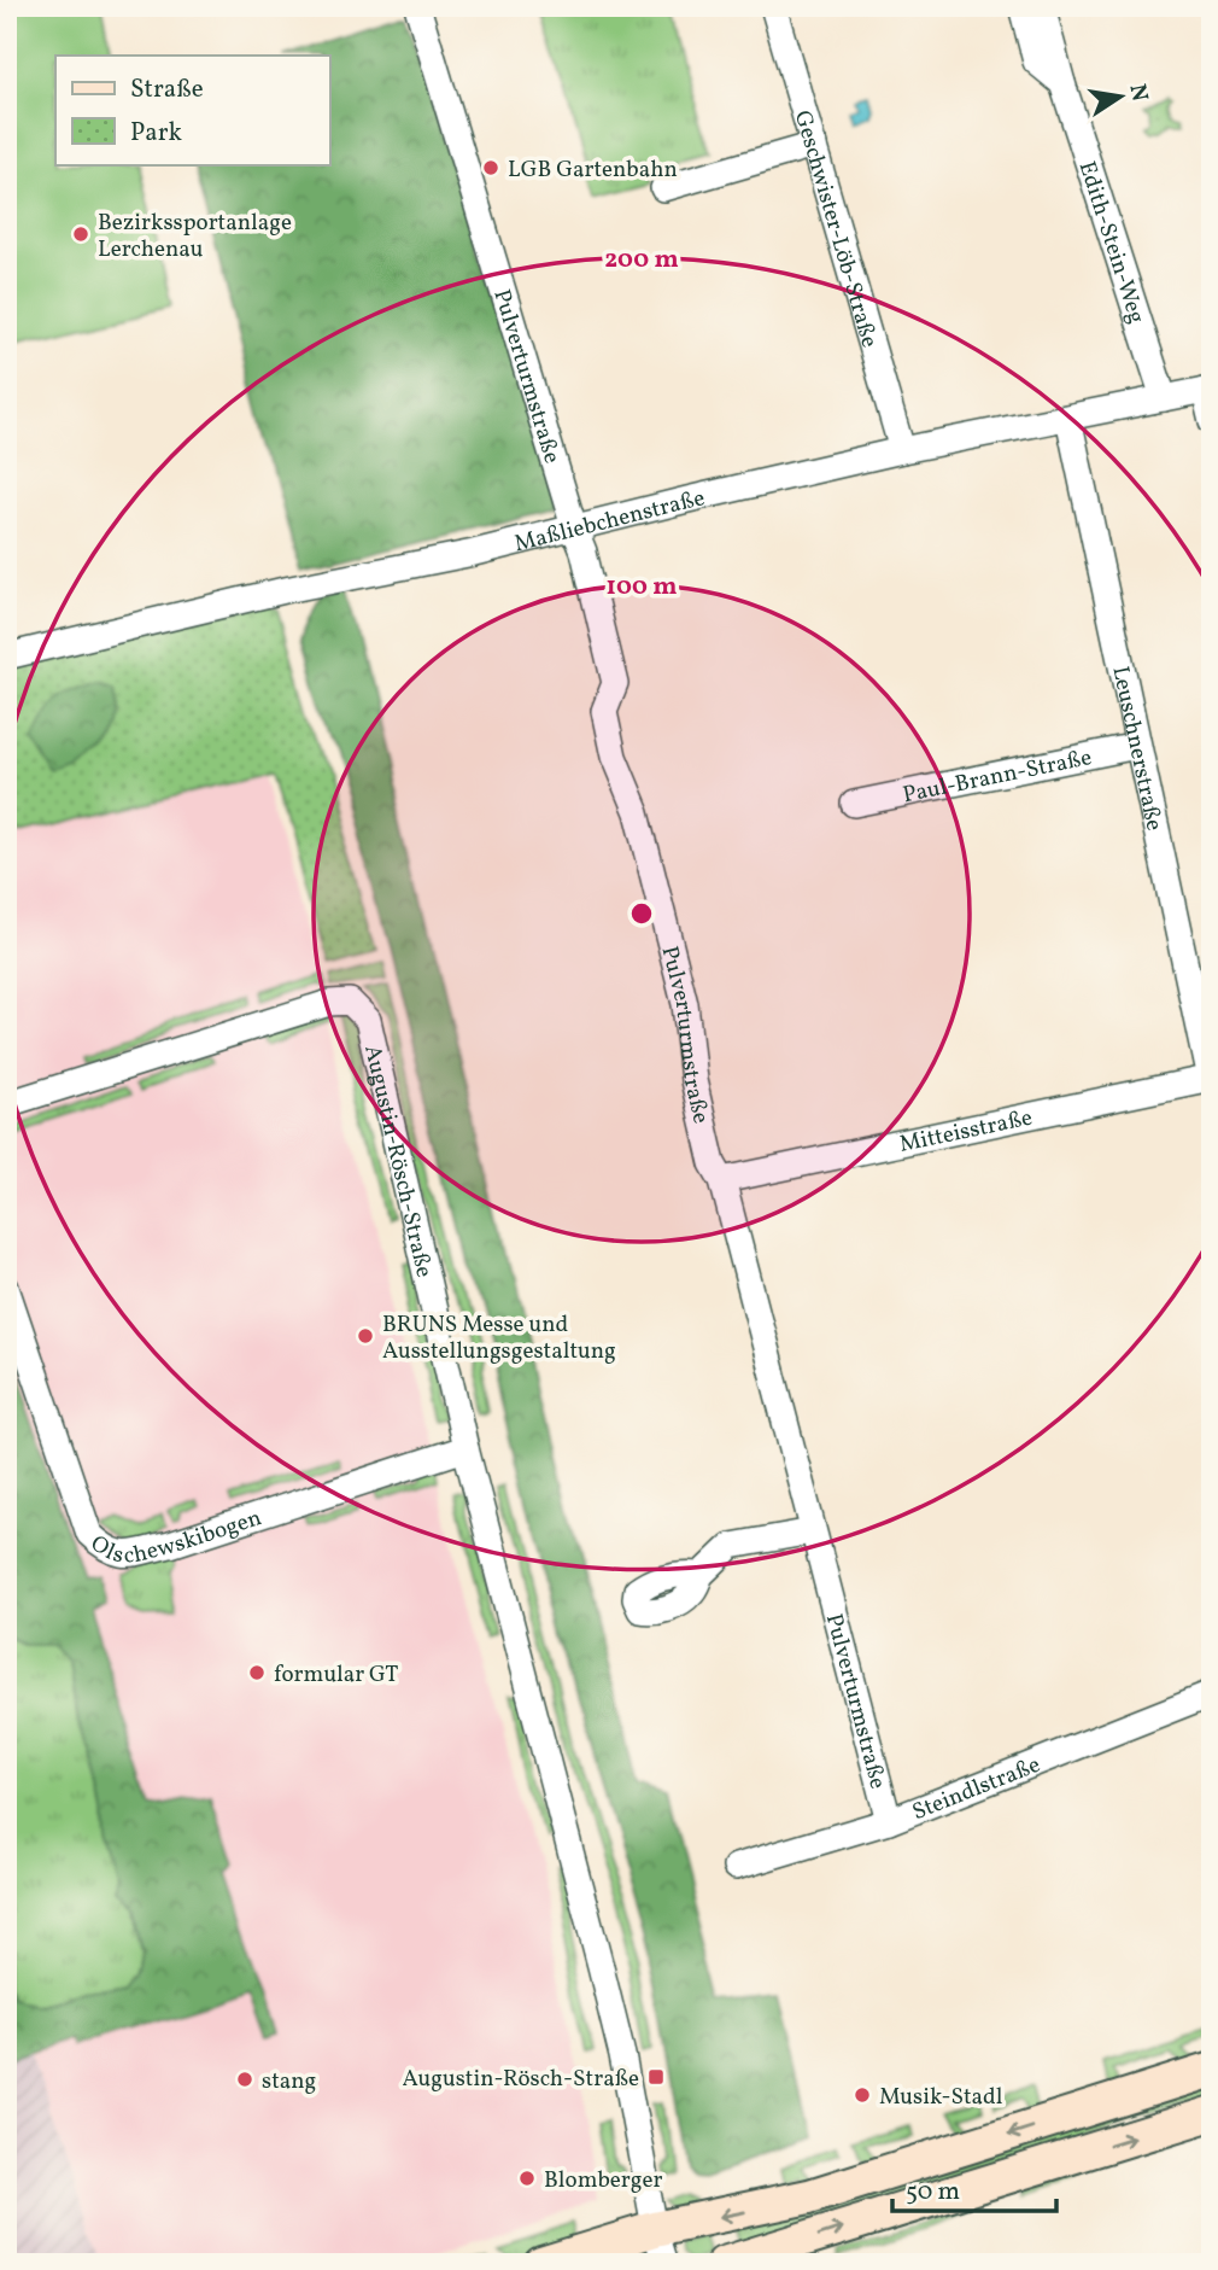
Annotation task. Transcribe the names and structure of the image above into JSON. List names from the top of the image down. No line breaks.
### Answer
{"streets":{"street":["Geschwister-Löb-Straße","Edith-Stein-Weg","Pulverturmstraße","Maßliebchenstraße","Leuschnerstraße","Paul-Brann-Straße","Mitteisstraße","Augustin-Rösch-Straße","Olschewskibogen","Steindlstraße"]},"crossings":[["Geschwister-Löb-Straße","Maßliebchenstraße"],["Edith-Stein-Weg","Maßliebchenstraße"],["Pulverturmstraße","Maßliebchenstraße"],["Pulverturmstraße","Mitteisstraße"],["Pulverturmstraße","Steindlstraße"],["Maßliebchenstraße","Leuschnerstraße"],["Leuschnerstraße","Paul-Brann-Straße"],["Leuschnerstraße","Mitteisstraße"],["Augustin-Rösch-Straße","Olschewskibogen"]],"places":{"other":["LGB Gartenbahn","Bezirkssportanlage Lerchenau","BRUNS Messe und Ausstellungsgestaltung","formular GT","stang","Musik-Stadl","Blomberger"],"transit":["Augustin-Rösch-Straße"]},"legend":["Straße","Park"],"scale_bar":"50 m","north":"right","rings":["200 m","100 m"]}
